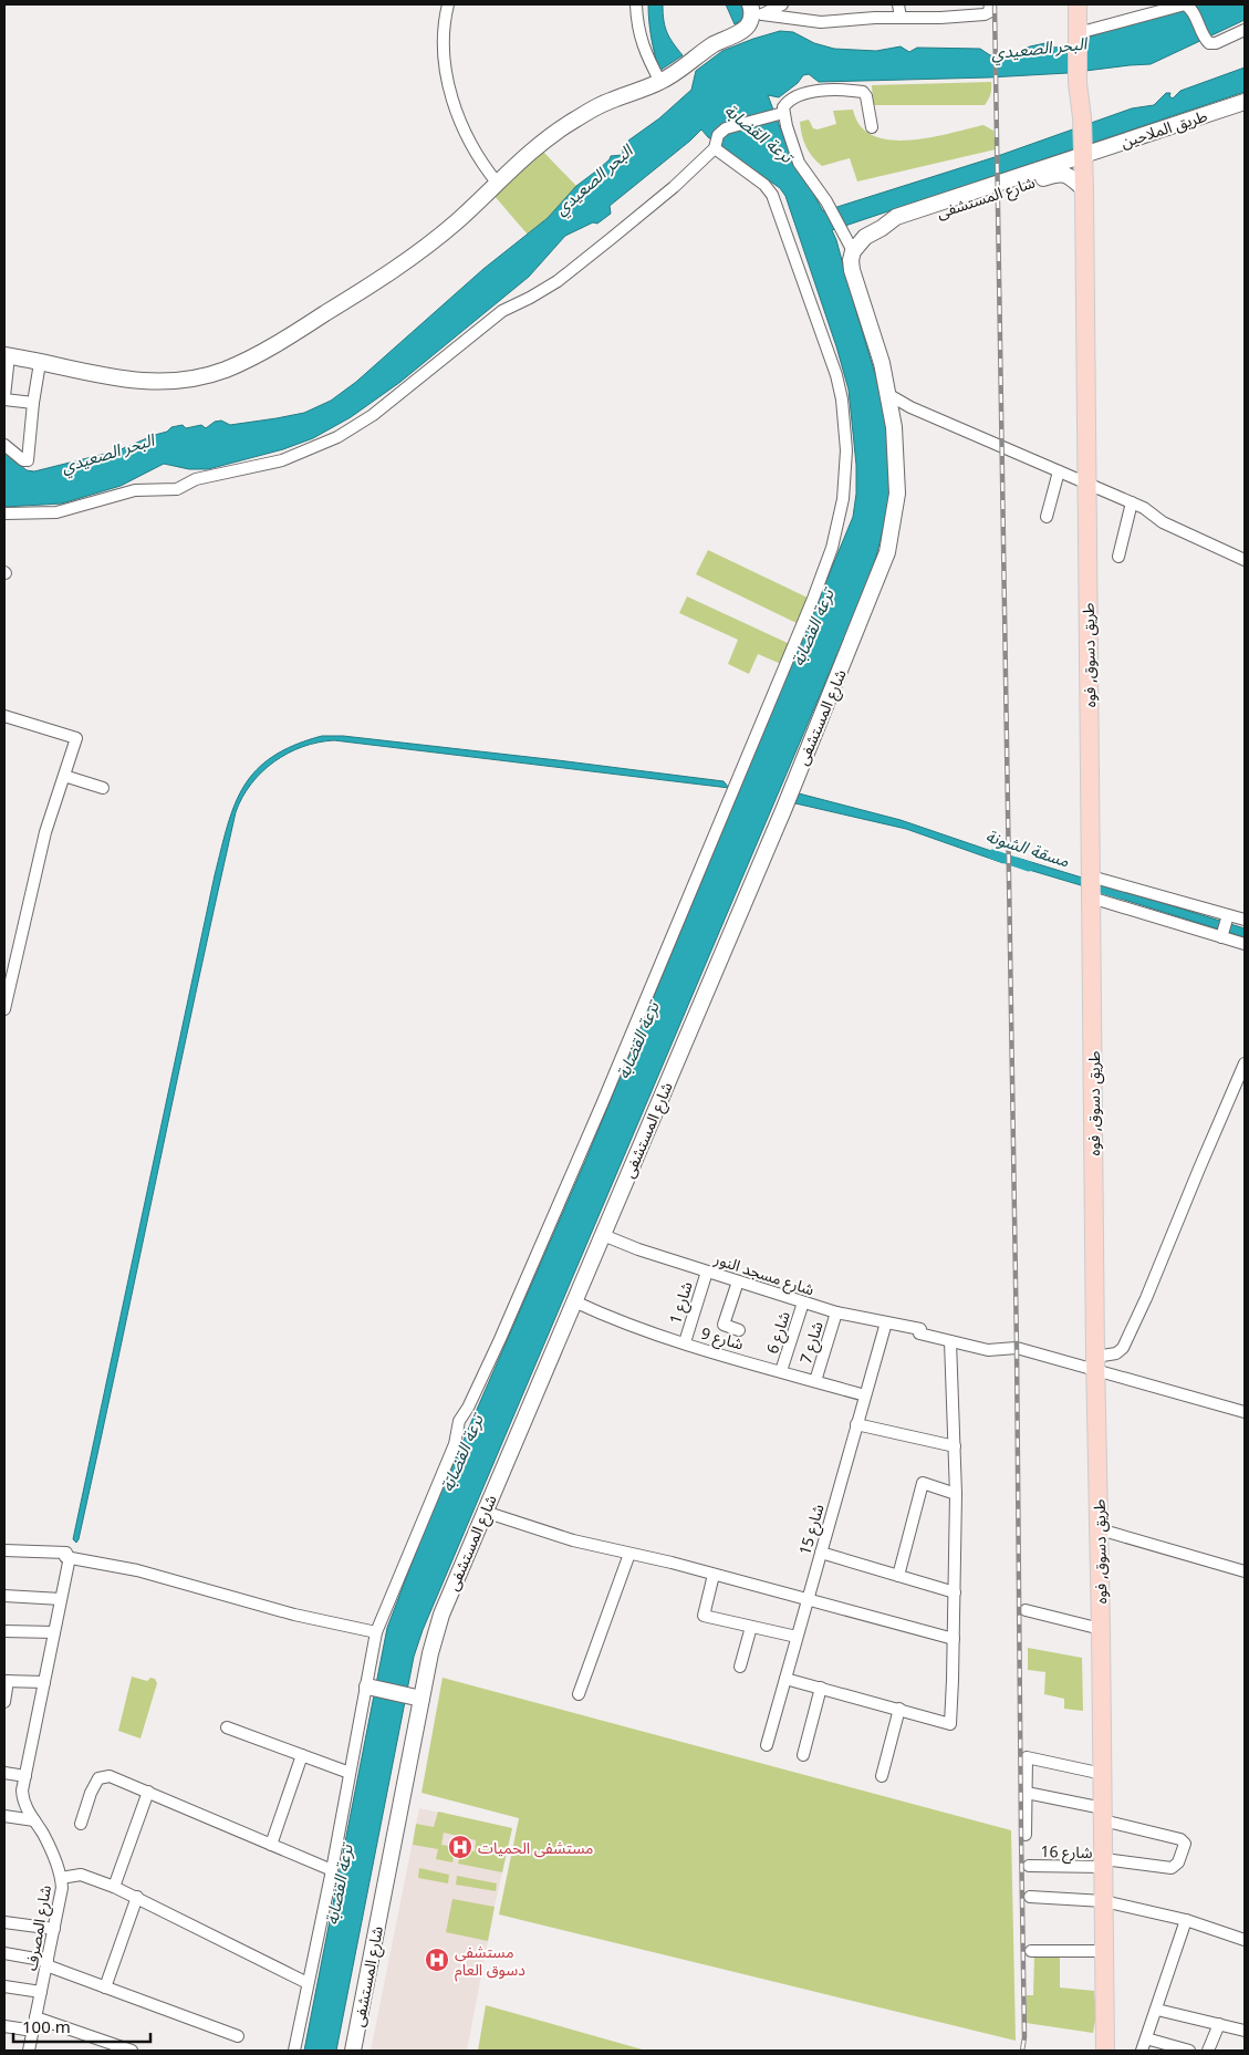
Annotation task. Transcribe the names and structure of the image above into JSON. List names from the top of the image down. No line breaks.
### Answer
{"streets":{"main road":["طريق الملاحين","شارع المستشفى","طريق دسوق, فوه"],"street":["شارع مسجد النور","شارع 1","شارع 6","شارع 9","شارع 7","شارع 15","شارع 16","شارع المصرف"]},"crossings":[["طريق الملاحين","شارع المستشفى"],["طريق الملاحين","طريق دسوق, فوه"],["شارع المستشفى","طريق دسوق, فوه"],["شارع المستشفى","شارع مسجد النور"],["شارع المستشفى","شارع 9"],["طريق دسوق, فوه","شارع مسجد النور"],["طريق دسوق, فوه","شارع 16"],["شارع مسجد النور","شارع 1"],["شارع مسجد النور","شارع 6"],["شارع مسجد النور","شارع 7"],["شارع مسجد النور","شارع 15"],["شارع 1","شارع 9"],["شارع 6","شارع 9"],["شارع 9","شارع 7"],["شارع 9","شارع 15"]],"water":["البحر الصعيدي","ترعة القضابة","مسقة الشونة"],"places":{"hospital":["مستشفى الحميات","مستشفى دسوق العام"]},"scale_bar":"100 m"}
